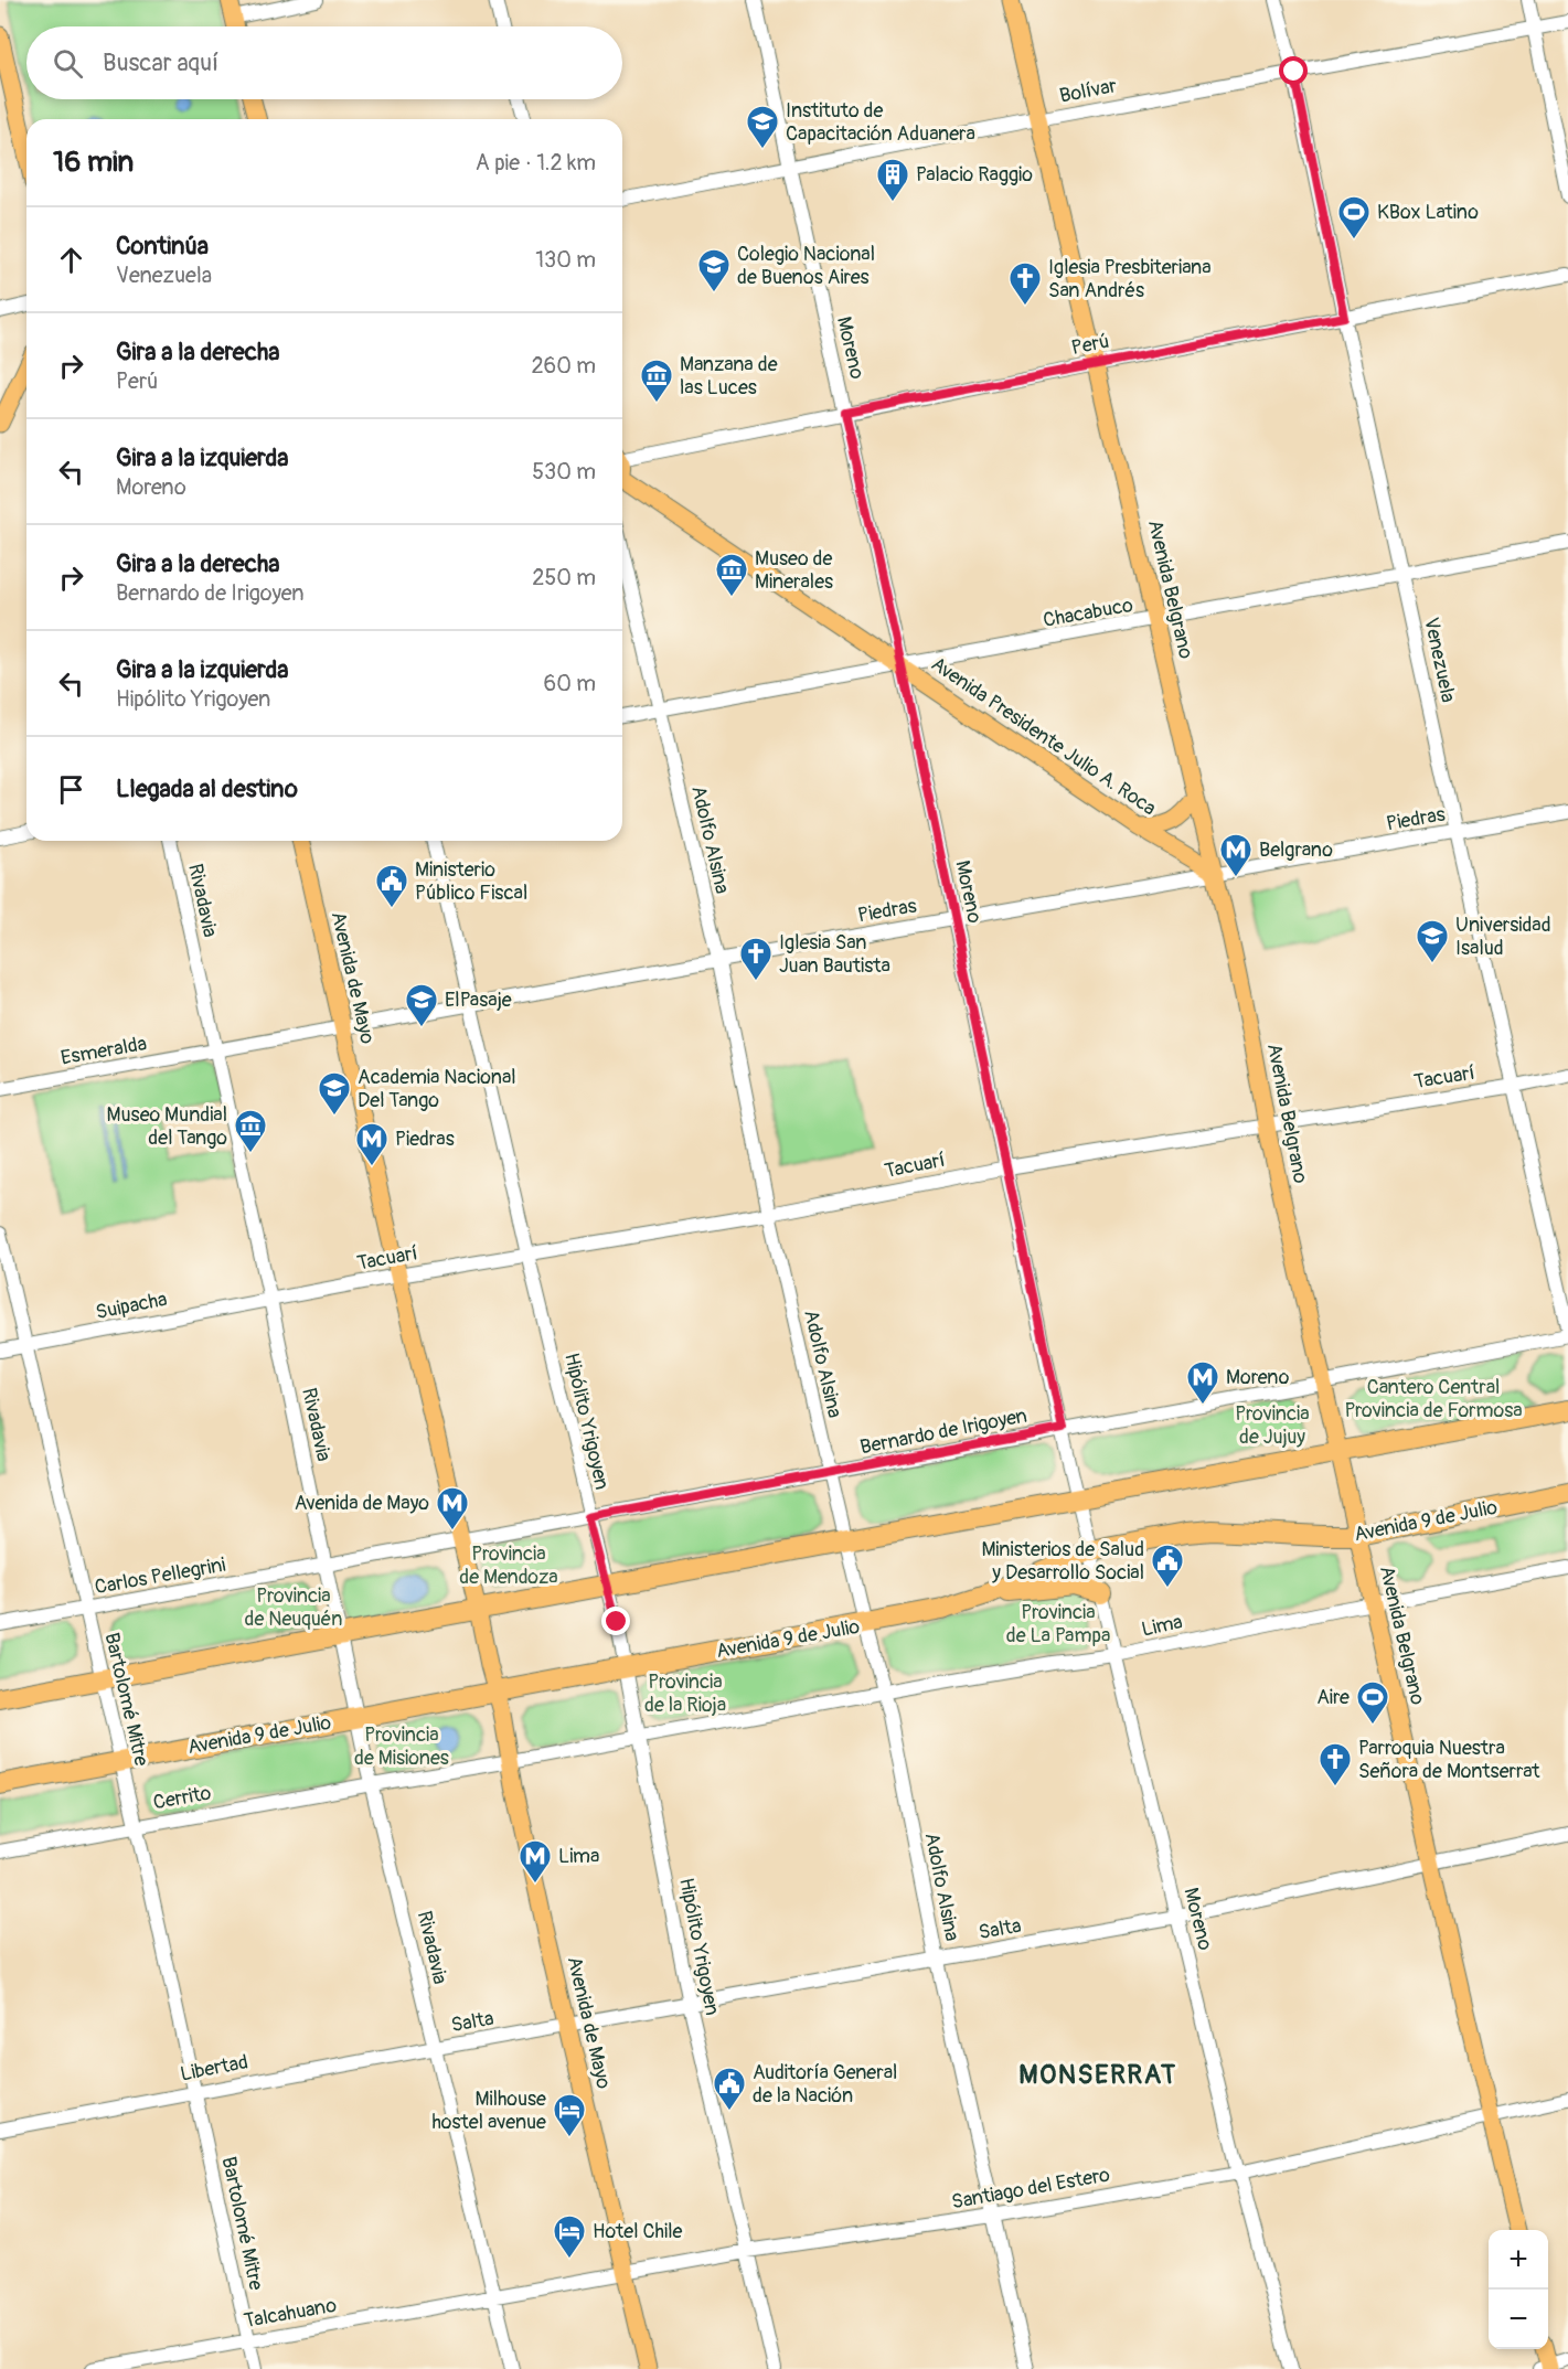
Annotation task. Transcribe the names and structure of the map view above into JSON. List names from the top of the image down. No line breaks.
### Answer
{"streets":{"highway":["Avenida 9 de Julio"],"main road":["Avenida Belgrano","Avenida Presidente Julio A. Roca","Avenida de Mayo"],"street":["Bolívar","Perú","Moreno","Chacabuco","Venezuela","Piedras","Adolfo Alsina","Rivadavia","Esmeralda","Tacuarí","Suipacha","Hipólito Yrigoyen","Bernardo de Irigoyen","Carlos Pellegrini","Lima","Bartolomé Mitre","Cerrito","Salta","Libertad","Santiago del Estero","Talcahuano"]},"crossings":[["Bolívar","Moreno"],["Bolívar","Avenida Belgrano"],["Bolívar","Venezuela"],["Perú","Moreno"],["Perú","Avenida Belgrano"],["Perú","Venezuela"],["Moreno","Chacabuco"],["Moreno","Avenida Presidente Julio A. Roca"],["Moreno","Piedras"],["Moreno","Tacuarí"],["Moreno","Bernardo de Irigoyen"],["Moreno","Avenida 9 de Julio"],["Moreno","Lima"],["Moreno","Salta"],["Moreno","Santiago del Estero"],["Avenida Belgrano","Chacabuco"],["Avenida Belgrano","Avenida Presidente Julio A. Roca"],["Avenida Belgrano","Piedras"],["Avenida Belgrano","Tacuarí"],["Avenida Belgrano","Bernardo de Irigoyen"],["Avenida Belgrano","Avenida 9 de Julio"],["Avenida Belgrano","Lima"],["Avenida Belgrano","Salta"],["Avenida Belgrano","Santiago del Estero"],["Chacabuco","Venezuela"],["Chacabuco","Avenida Presidente Julio A. Roca"],["Chacabuco","Adolfo Alsina"],["Venezuela","Piedras"],["Venezuela","Tacuarí"],["Avenida Presidente Julio A. Roca","Piedras"],["Piedras","Adolfo Alsina"],["Piedras","Rivadavia"],["Piedras","Avenida de Mayo"],["Piedras","Esmeralda"],["Piedras","Hipólito Yrigoyen"],["Adolfo Alsina","Tacuarí"],["Adolfo Alsina","Bernardo de Irigoyen"],["Adolfo Alsina","Avenida 9 de Julio"],["Adolfo Alsina","Lima"],["Adolfo Alsina","Salta"],["Adolfo Alsina","Santiago del Estero"],["Rivadavia","Esmeralda"],["Rivadavia","Tacuarí"],["Rivadavia","Suipacha"],["Rivadavia","Bernardo de Irigoyen"],["Rivadavia","Avenida 9 de Julio"],["Rivadavia","Carlos Pellegrini"],["Rivadavia","Lima"],["Rivadavia","Cerrito"],["Rivadavia","Salta"],["Rivadavia","Libertad"],["Rivadavia","Santiago del Estero"],["Rivadavia","Talcahuano"],["Avenida de Mayo","Tacuarí"],["Avenida de Mayo","Bernardo de Irigoyen"],["Avenida de Mayo","Avenida 9 de Julio"],["Avenida de Mayo","Lima"],["Avenida de Mayo","Salta"],["Avenida de Mayo","Santiago del Estero"],["Tacuarí","Suipacha"],["Tacuarí","Hipólito Yrigoyen"],["Suipacha","Bartolomé Mitre"],["Hipólito Yrigoyen","Bernardo de Irigoyen"],["Hipólito Yrigoyen","Avenida 9 de Julio"],["Hipólito Yrigoyen","Lima"],["Hipólito Yrigoyen","Salta"],["Hipólito Yrigoyen","Santiago del Estero"],["Bernardo de Irigoyen","Carlos Pellegrini"],["Avenida 9 de Julio","Bartolomé Mitre"],["Carlos Pellegrini","Bartolomé Mitre"],["Lima","Cerrito"],["Bartolomé Mitre","Cerrito"],["Bartolomé Mitre","Libertad"],["Bartolomé Mitre","Talcahuano"],["Salta","Libertad"],["Santiago del Estero","Talcahuano"]],"districts":["MONSERRAT"],"parks":["Cantero Central Provincia de Formosa","Provincia de Jujuy","Provincia de Mendoza","Provincia de Neuquén","Provincia de La Pampa","Provincia de la Rioja","Provincia de Misiones"],"places":{"school or university":["Instituto de Capacitación Aduanera","Colegio Nacional de Buenos Aires","Universidad Isalud","ElPasaje","Academia Nacional Del Tango"],"building":["Palacio Raggio"],"sports":["KBox Latino","Aire"],"church":["Iglesia Presbiteriana San Andrés","Iglesia San Juan Bautista","Parroquia Nuestra Señora de Montserrat"],"museum":["Manzana de las Luces","Museo de Minerales","Museo Mundial del Tango"],"metro station":["Belgrano","Piedras","Moreno","Avenida de Mayo","Lima"],"public building":["Ministerio Público Fiscal","Ministerios de Salud y Desarrollo Social","Auditoría General de la Nación"],"hotel":["Milhouse hostel avenue","Hotel Chile"]},"page":{"search":"Buscar aquí","heading":["16 min","A pie · 1.2 km"],"list":[["Continúa","Venezuela","130 m"],["Gira a la derecha","Perú","260 m"],["Gira a la izquierda","Moreno","530 m"],["Gira a la derecha","Bernardo de Irigoyen","250 m"],["Gira a la izquierda","Hipólito Yrigoyen","60 m"],"Llegada al destino"],"map_buttons":["+","−"]}}
